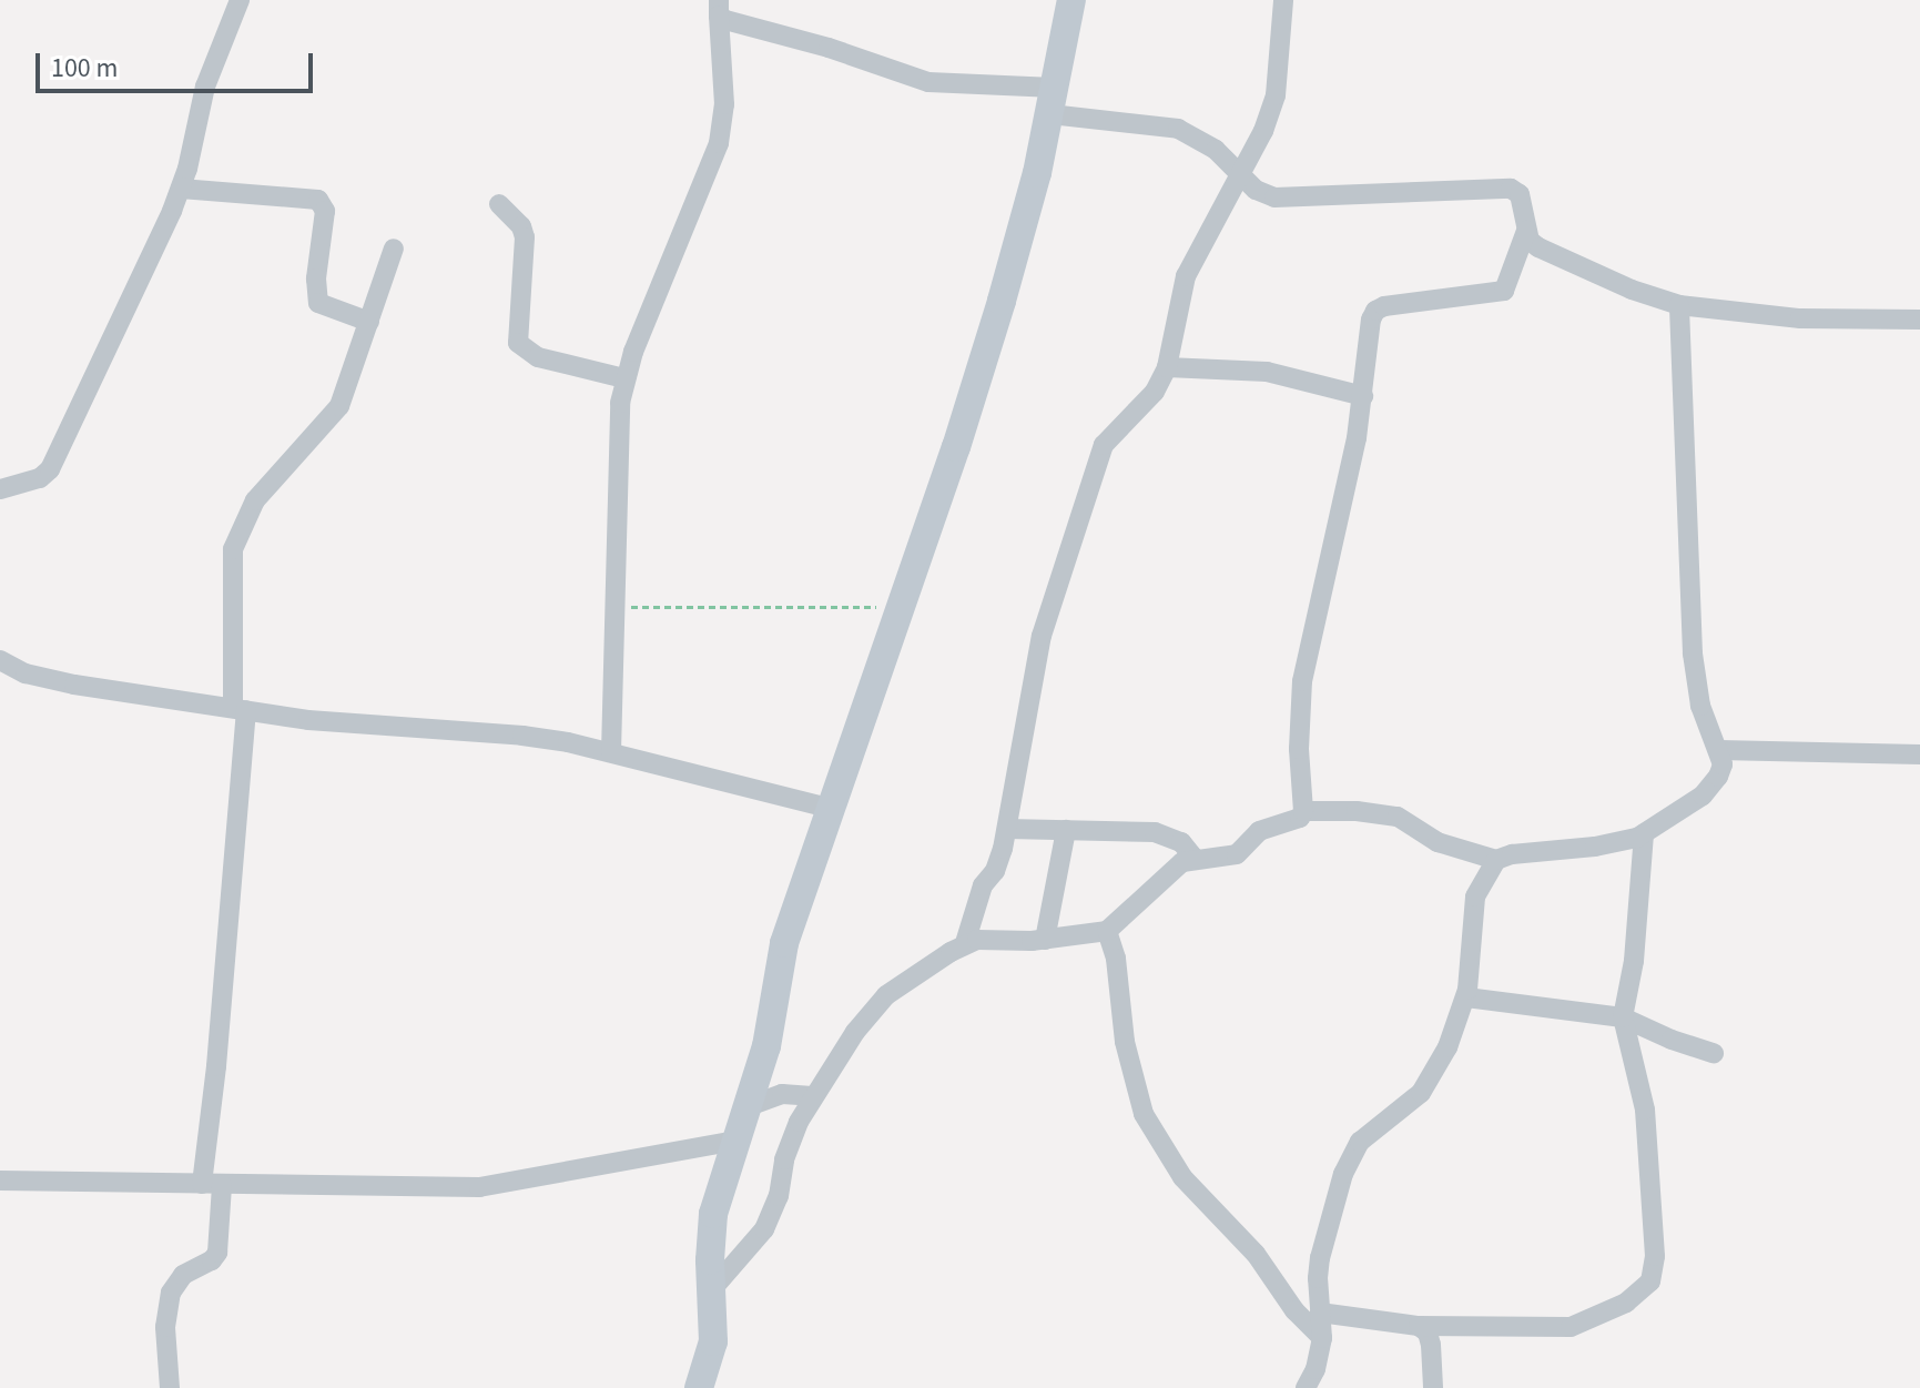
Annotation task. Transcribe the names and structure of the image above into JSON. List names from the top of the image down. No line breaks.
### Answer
{"scale_bar":"100 m"}
